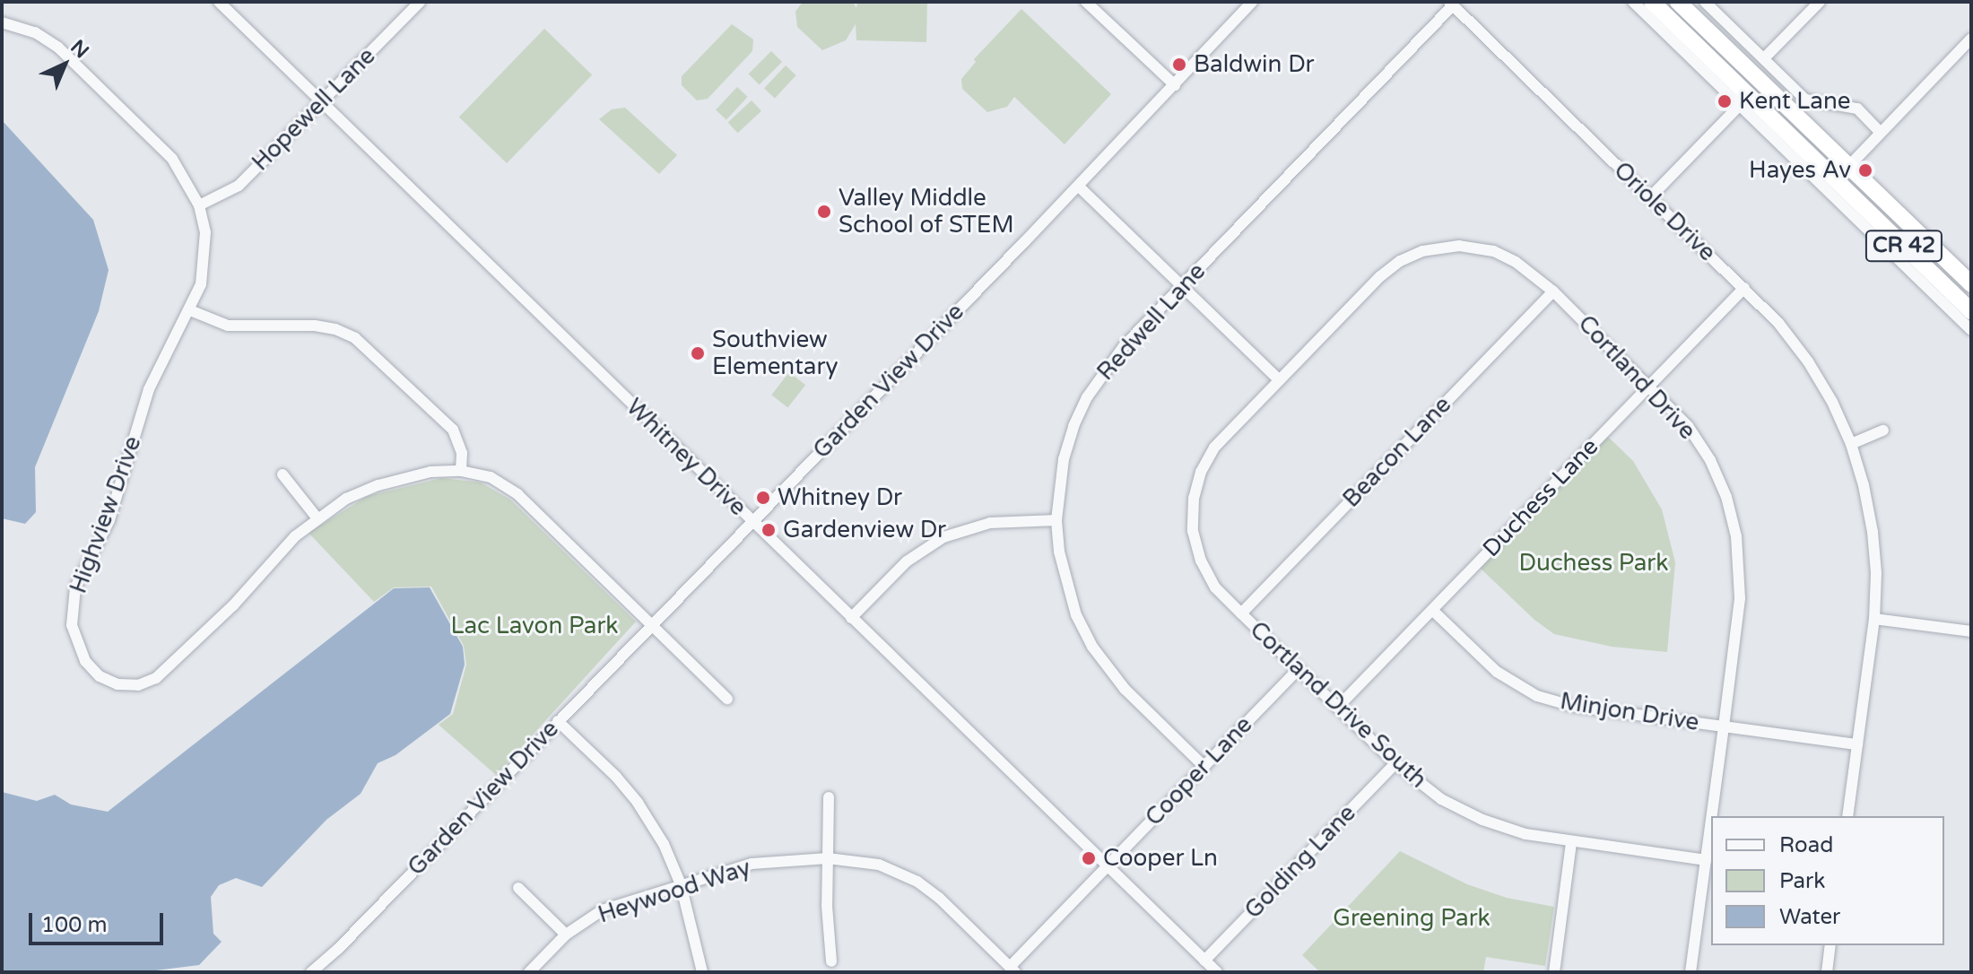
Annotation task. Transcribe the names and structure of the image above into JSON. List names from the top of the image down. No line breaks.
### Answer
{"streets":{"highway":["CR 42"],"street":["Hopewell Lane","Oriole Drive","Redwell Lane","Cortland Drive","Garden View Drive","Beacon Lane","Whitney Drive","Duchess Lane","Highview Drive","Cortland Drive South","Minjon Drive","Cooper Lane","Golding Lane","Heywood Way"]},"crossings":[["Hopewell Lane","Whitney Drive"],["Hopewell Lane","Highview Drive"],["Oriole Drive","Redwell Lane"],["Oriole Drive","Duchess Lane"],["Oriole Drive","Minjon Drive"],["Redwell Lane","Cooper Lane"],["Cortland Drive","Beacon Lane"],["Cortland Drive","Duchess Lane"],["Cortland Drive","Cortland Drive South"],["Cortland Drive","Minjon Drive"],["Garden View Drive","Whitney Drive"],["Garden View Drive","Highview Drive"],["Beacon Lane","Cortland Drive South"],["Whitney Drive","Cooper Lane"],["Whitney Drive","Golding Lane"],["Duchess Lane","Cortland Drive South"],["Duchess Lane","Minjon Drive"],["Cortland Drive South","Cooper Lane"],["Cortland Drive South","Golding Lane"],["Cooper Lane","Heywood Way"]],"parks":["Duchess Park","Lac Lavon Park","Greening Park"],"places":["Baldwin Dr","Kent Lane","Hayes Av","Valley Middle School of STEM","Southview Elementary","Whitney Dr","Gardenview Dr","Cooper Ln"],"legend":["Road","Park","Water"],"scale_bar":"100 m","north":"top right"}
